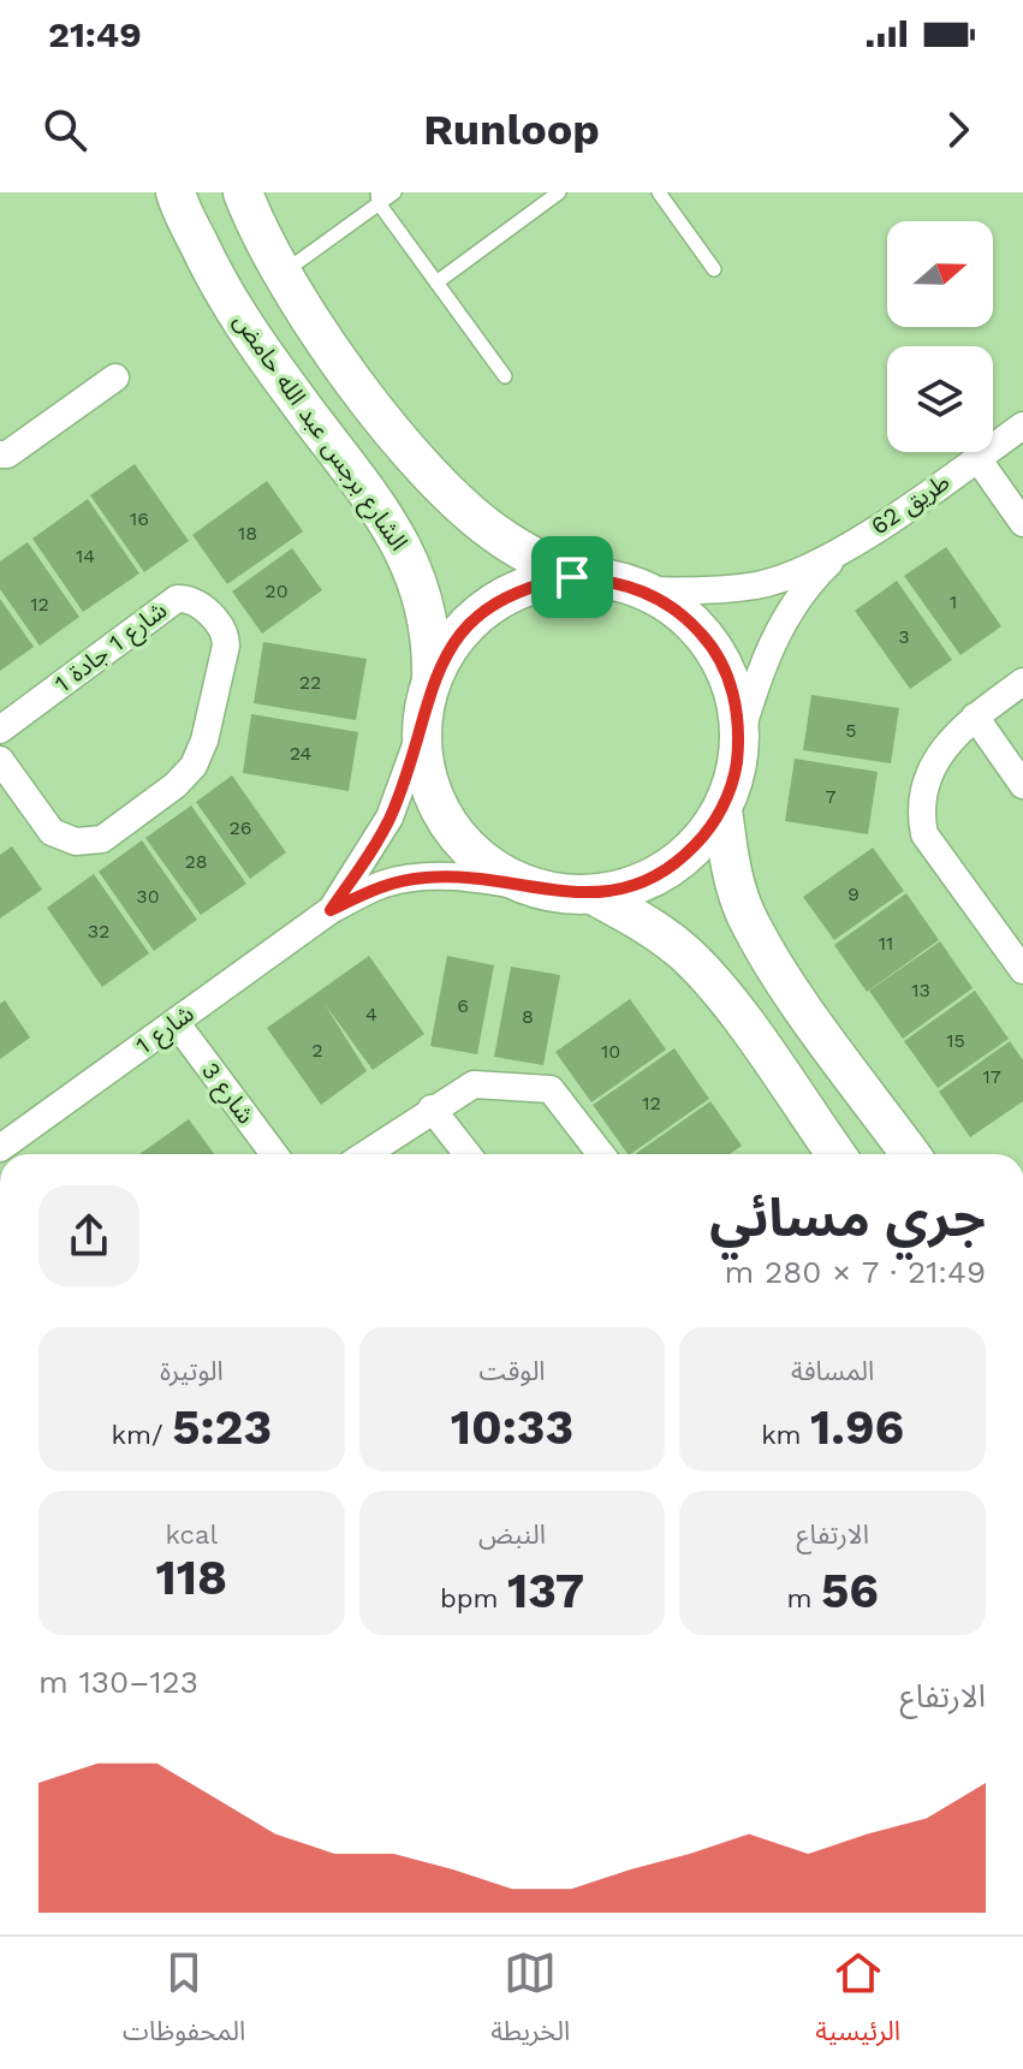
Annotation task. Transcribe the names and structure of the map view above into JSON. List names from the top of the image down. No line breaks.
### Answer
{"streets":{"street":["الشارع برجس عبد الله حامض","طريق 62","شارع 1 جادة 1","شارع 1","شارع 3"]},"crossings":[["الشارع برجس عبد الله حامض","طريق 62"],["الشارع برجس عبد الله حامض","شارع 1"],["طريق 62","شارع 1"],["شارع 1","شارع 3"]],"house_numbers":["16","18","14","20","1","12","3","22","5","24","7","26","28","9","30","32","11","13","6","4","8","15","2","10","17","12"],"north":"right","page":{"status":"21:49","header":"Runloop","heading":["جري مسائي","21:49 · 7 × 280 m"],"stats":[["المسافة","1.96 km"],["الوقت","10:33"],["الوتيرة","5:23 /km"],["الارتفاع","56 m"],["النبض","137 bpm"],["kcal","118"]],"chart":["الارتفاع","123–130 m"],"tabs":["الرئيسية","الخريطة","المحفوظات"]}}
